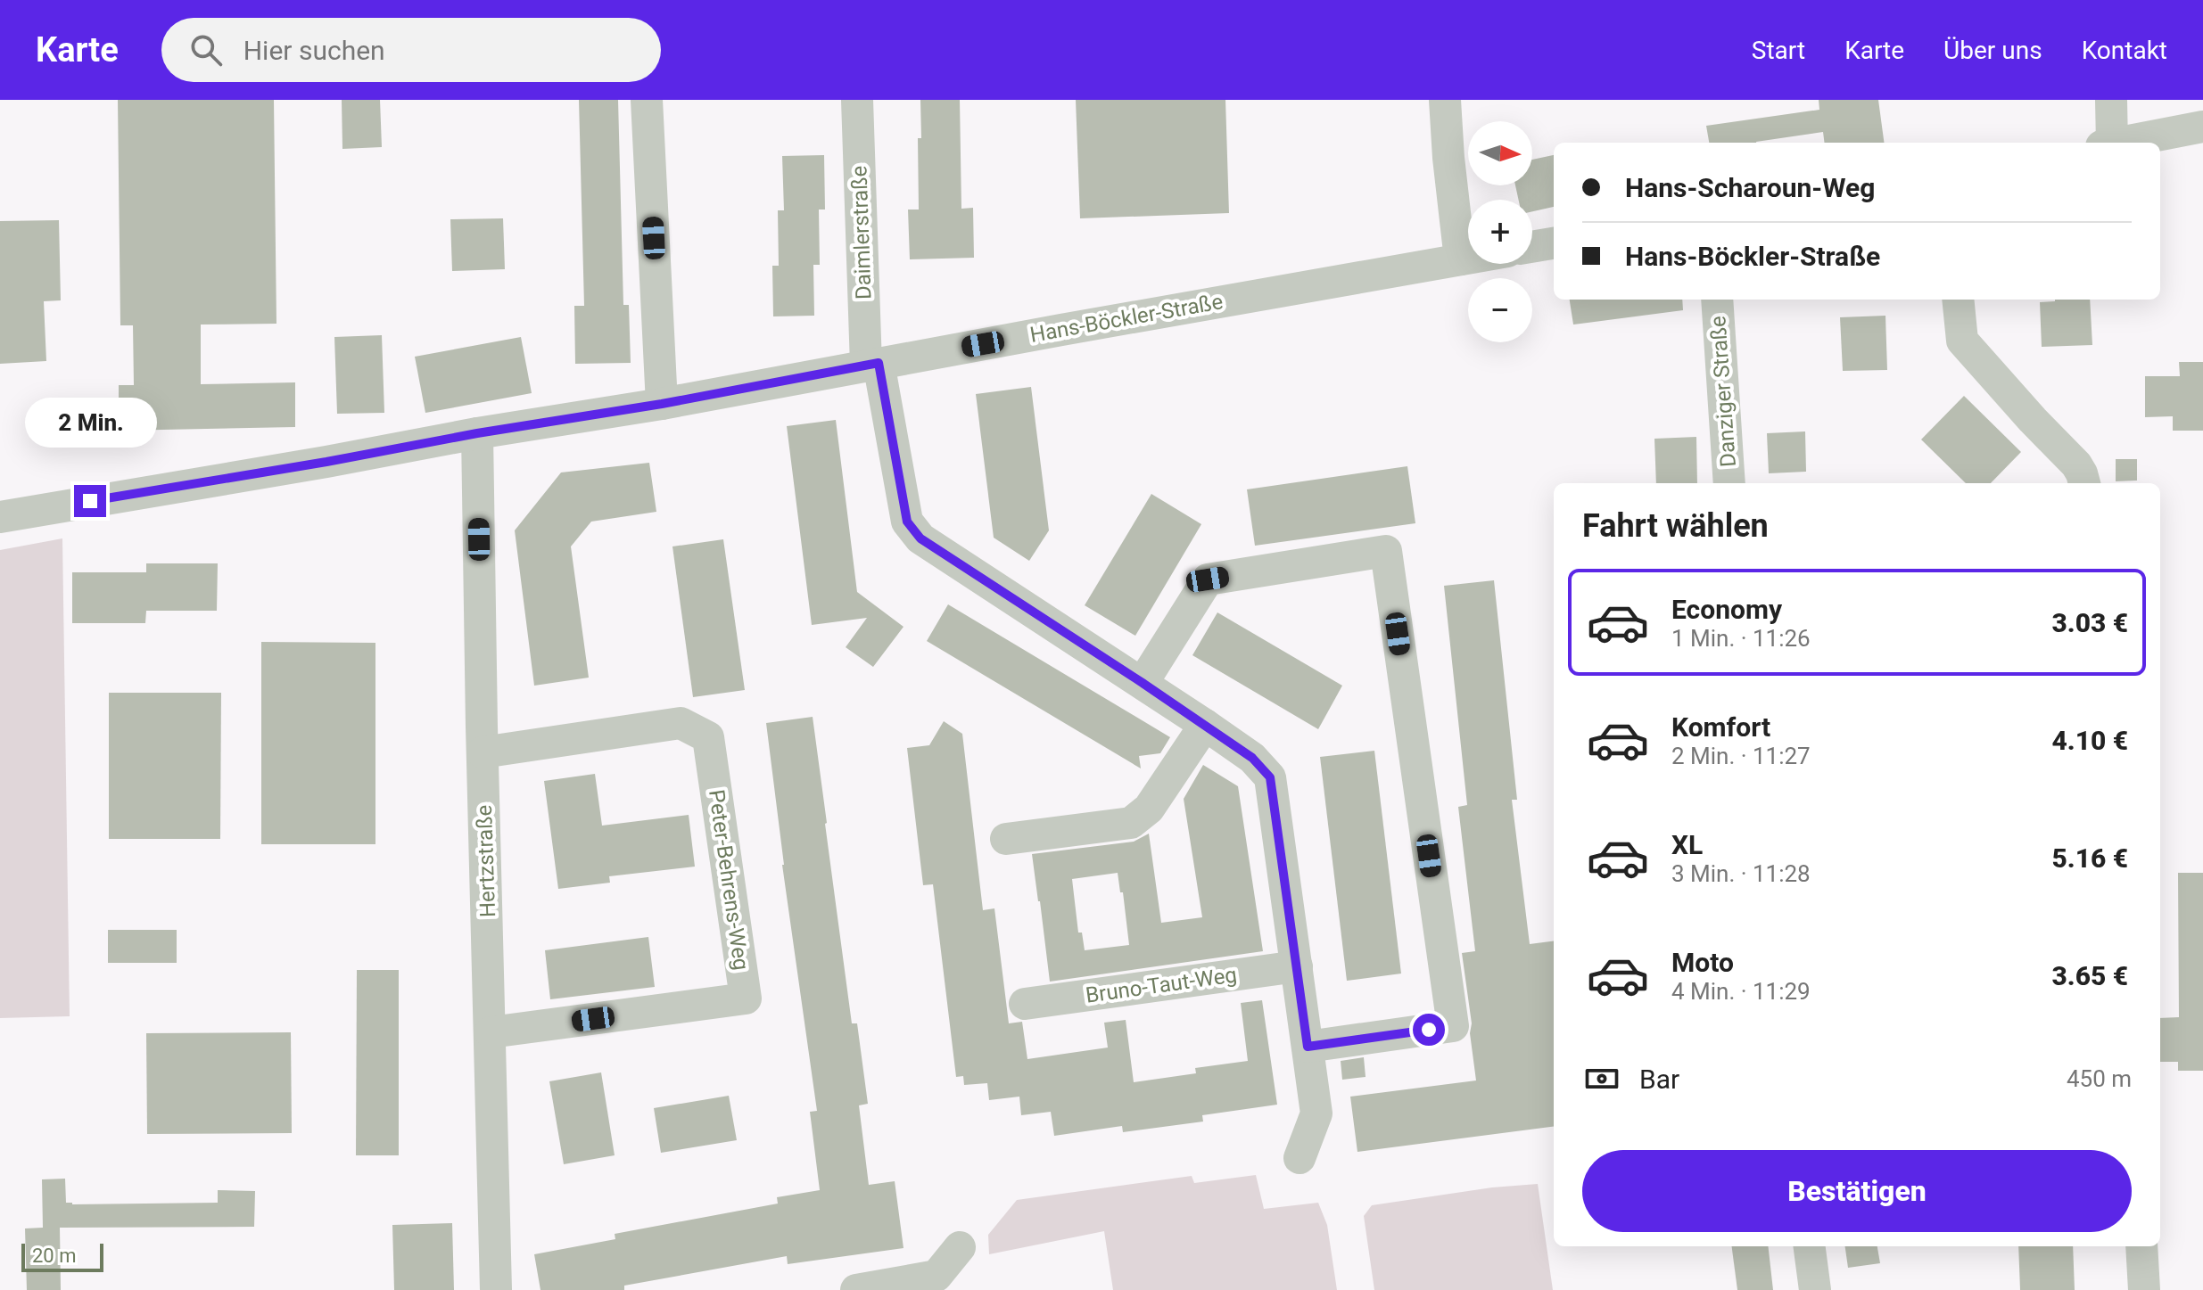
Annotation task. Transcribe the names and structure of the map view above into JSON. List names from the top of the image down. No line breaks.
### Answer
{"streets":{"street":["Daimlerstraße","Hans-Böckler-Straße","Danziger Straße","Hertzstraße","Peter-Behrens-Weg","Bruno-Taut-Weg"]},"crossings":[["Daimlerstraße","Hans-Böckler-Straße"],["Daimlerstraße","Bruno-Taut-Weg"],["Hans-Böckler-Straße","Hertzstraße"],["Hertzstraße","Peter-Behrens-Weg"]],"scale_bar":"20 m","north":"right","page":{"header":"Karte","search":"Hier suchen","nav":["Start","Karte","Über uns","Kontakt"],"map_buttons":["+","−"],"banner":["Hans-Scharoun-Weg","Hans-Böckler-Straße"],"bubble":"2 Min.","heading":"Fahrt wählen","list":[{"name":"Economy","note":"1 Min. · 11:26","value":"3.03 €"},{"name":"Komfort","note":"2 Min. · 11:27","value":"4.10 €"},{"name":"XL","note":"3 Min. · 11:28","value":"5.16 €"},{"name":"Moto","note":"4 Min. · 11:29","value":"3.65 €"}],"pay":["Bar","450 m"],"buttons":"Bestätigen","scale":"20 m"}}
